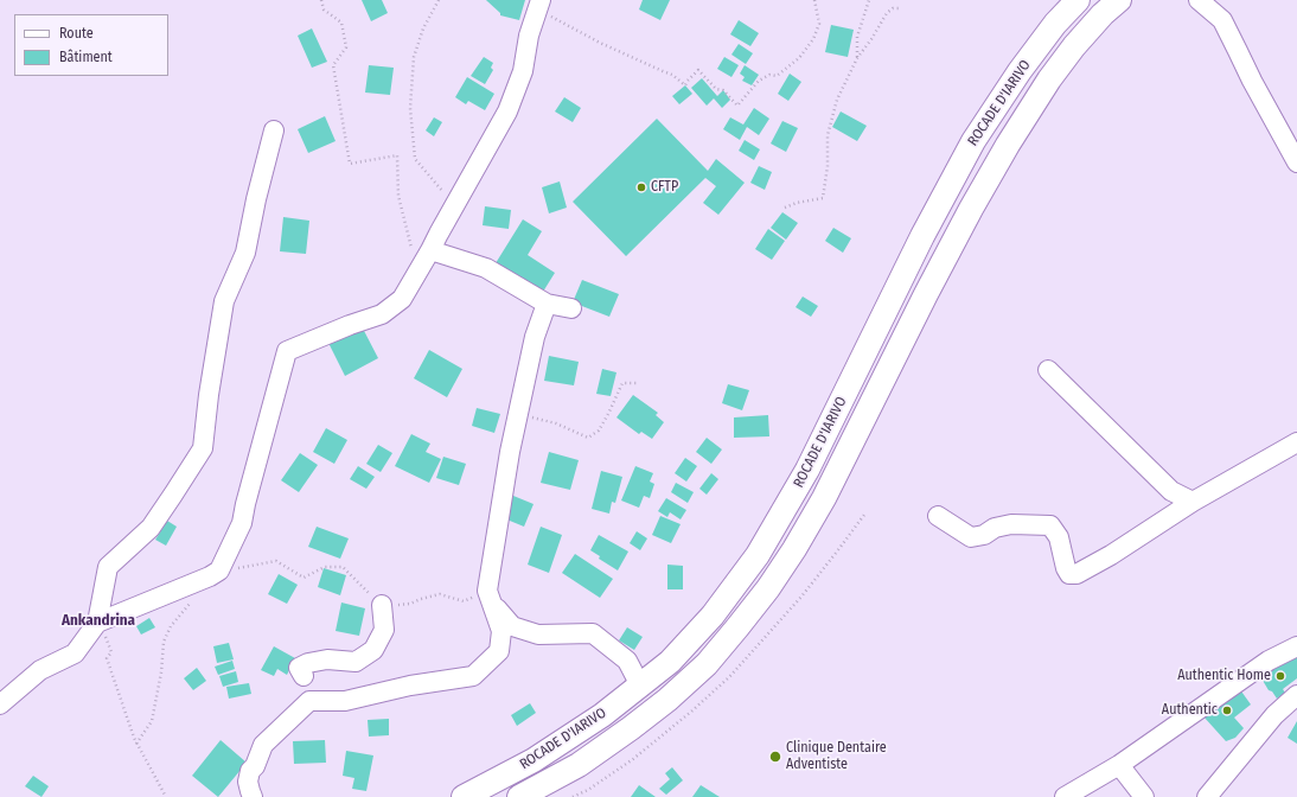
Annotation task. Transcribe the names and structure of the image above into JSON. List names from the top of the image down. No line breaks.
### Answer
{"streets":{"main road":["ROCADE D'IARIVO"]},"districts":["Ankandrina"],"places":["CFTP","Authentic Home","Authentic","Clinique Dentaire Adventiste"],"legend":["Route","Bâtiment"]}
